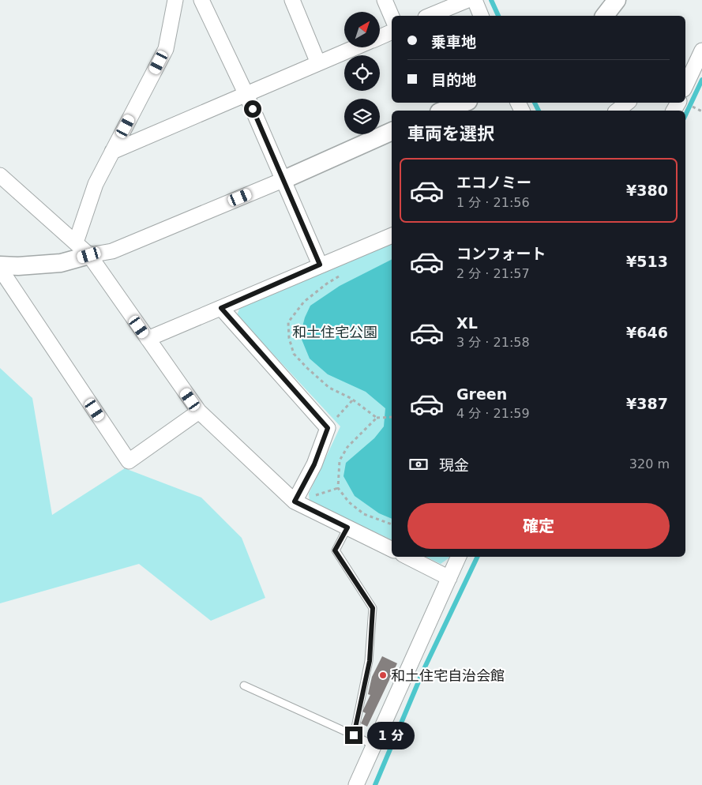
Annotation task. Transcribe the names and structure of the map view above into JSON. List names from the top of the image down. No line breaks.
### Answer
{"parks":["和土住宅公園"],"places":["和土住宅自治会館"],"north":"top right","page":{"banner":["乗車地","目的地"],"heading":"車両を選択","list":[{"name":"エコノミー","note":"1 分 · 21:56","value":"¥380"},{"name":"コンフォート","note":"2 分 · 21:57","value":"¥513"},{"name":"XL","note":"3 分 · 21:58","value":"¥646"},{"name":"Green","note":"4 分 · 21:59","value":"¥387"}],"pay":["現金","320 m"],"buttons":"確定","bubble":"1 分"}}
